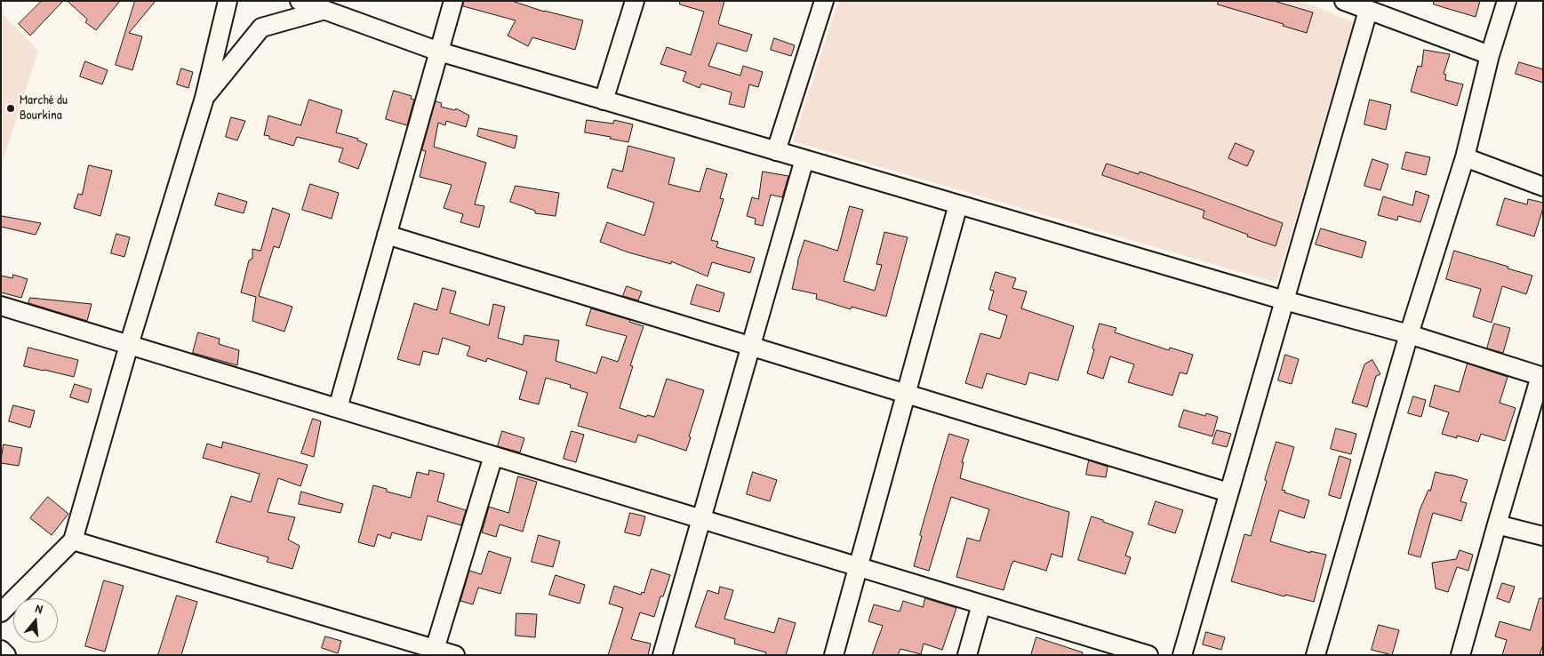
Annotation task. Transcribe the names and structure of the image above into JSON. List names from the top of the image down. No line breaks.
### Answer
{"places":["Marché du Bourkina"],"north":"top"}
